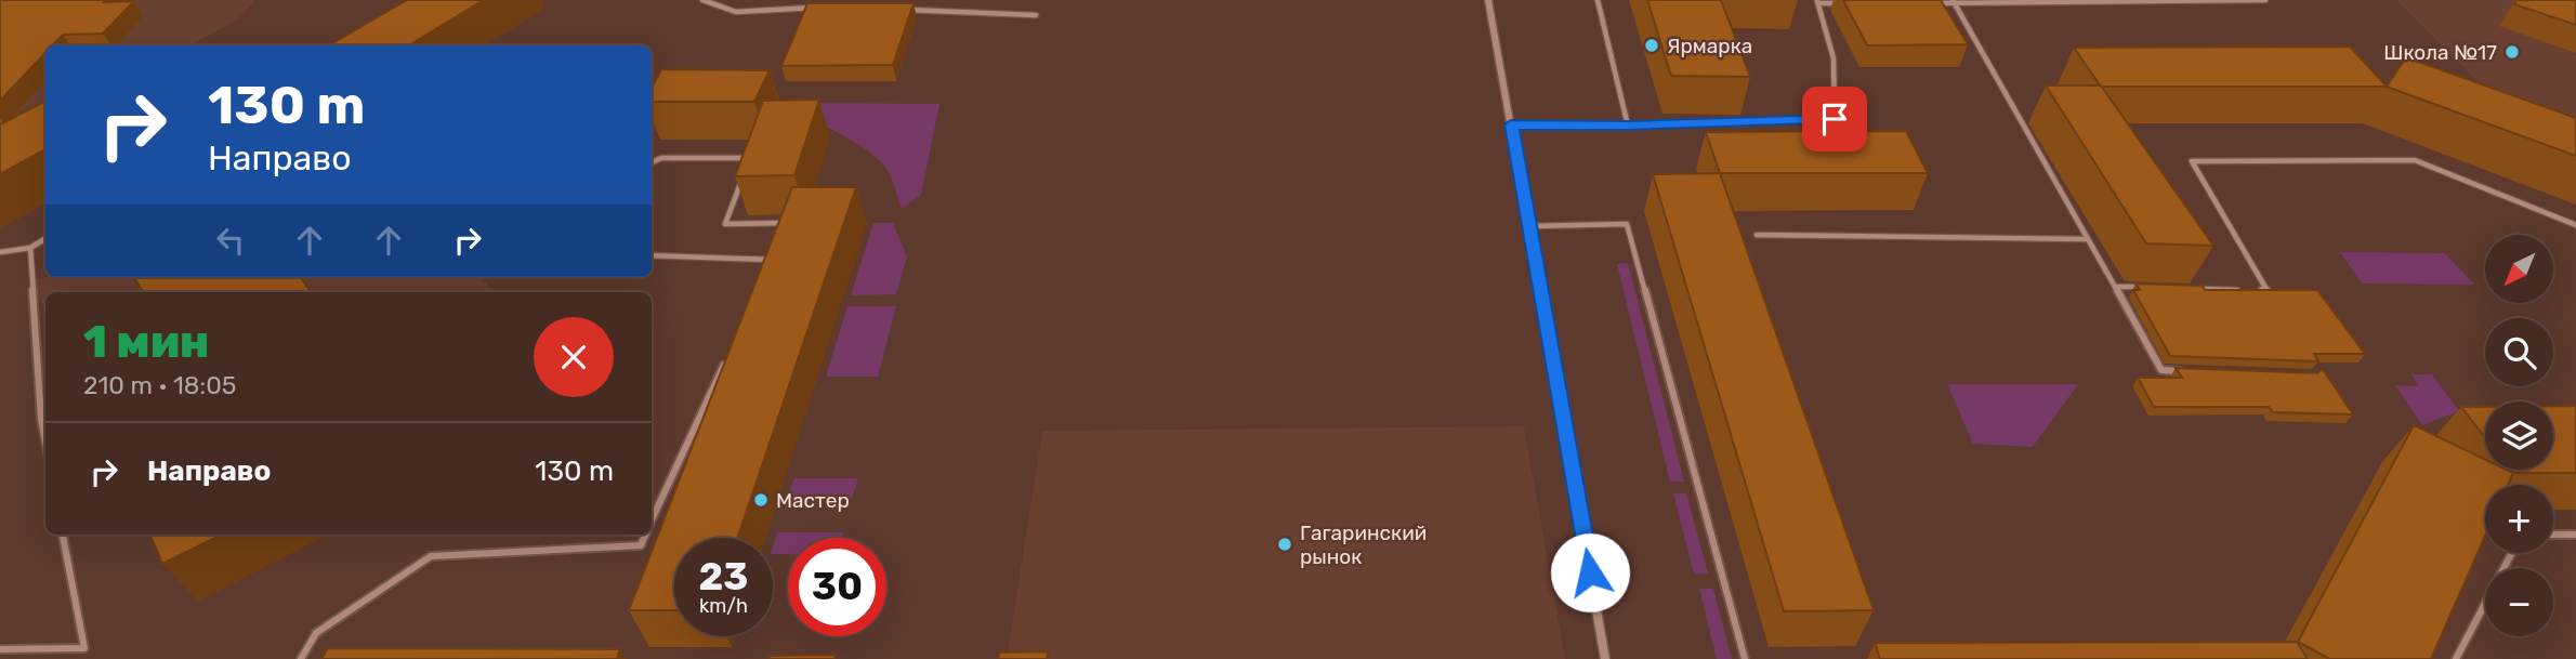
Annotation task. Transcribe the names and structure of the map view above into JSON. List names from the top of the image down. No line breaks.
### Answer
{"places":["Ярмарка","Школа №17","Мастер","Гагаринский рынок"],"north":"bottom left","page":{"turn":["130 m","Направо"],"map_buttons":["+","−"],"heading":["1 мин","210 m · 18:05"],"list":[{"name":"Направо","value":"130 m"}],"speed":"23 km/h","limit":"30"}}
